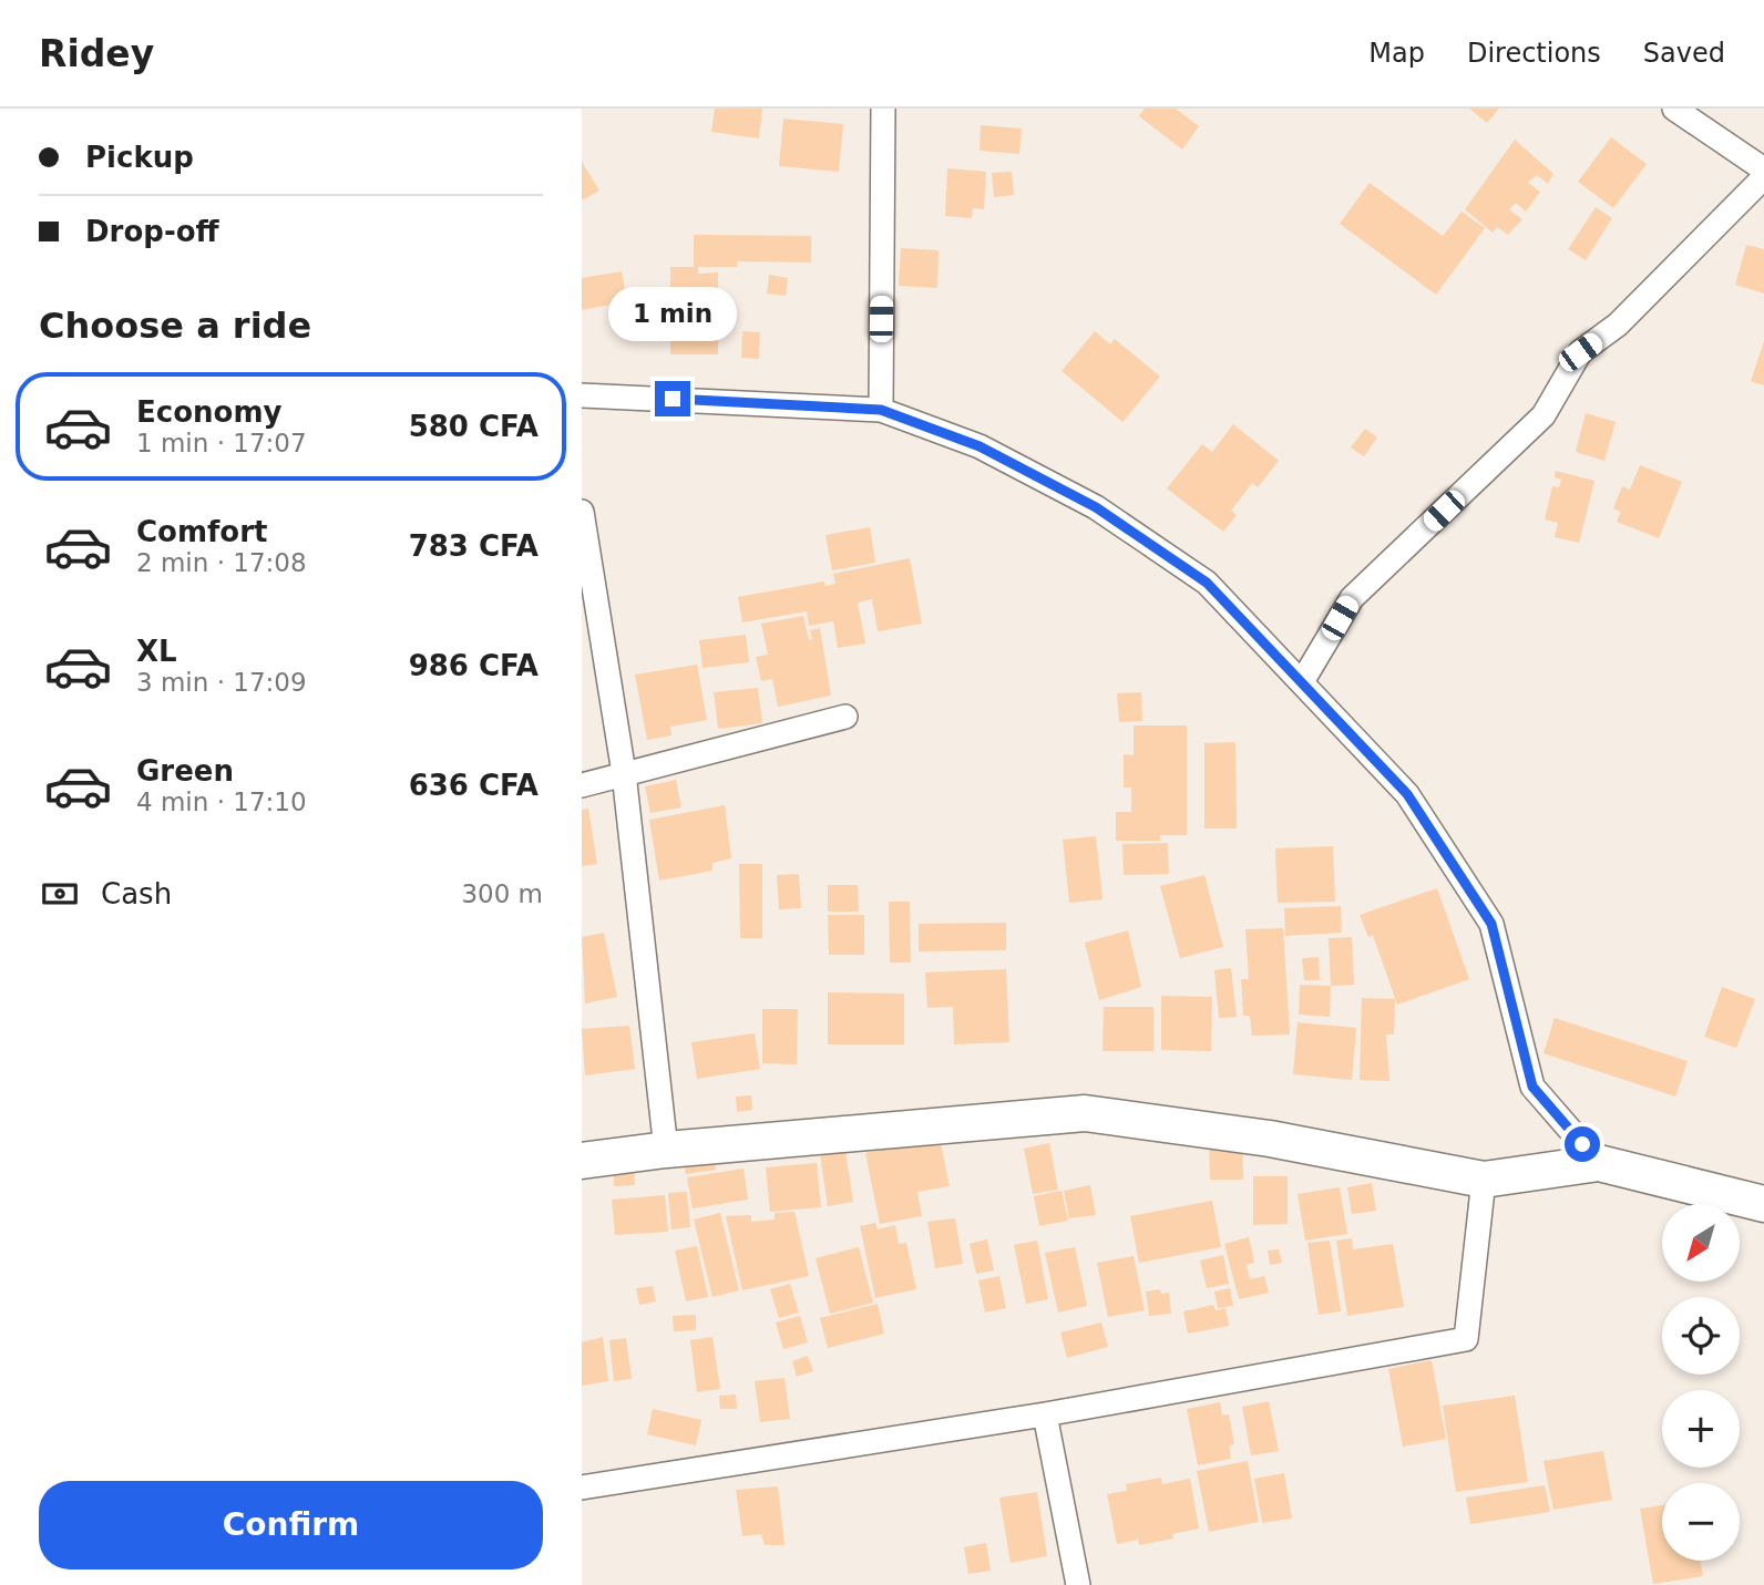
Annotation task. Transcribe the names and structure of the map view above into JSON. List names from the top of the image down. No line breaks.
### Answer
{"north":"bottom left","page":{"header":"Ridey","nav":["Map","Directions","Saved"],"banner":["Pickup","Drop-off"],"heading":"Choose a ride","bubble":"1 min","list":[{"name":"Economy","note":"1 min · 17:07","value":"580 CFA"},{"name":"Comfort","note":"2 min · 17:08","value":"783 CFA"},{"name":"XL","note":"3 min · 17:09","value":"986 CFA"},{"name":"Green","note":"4 min · 17:10","value":"636 CFA"}],"pay":["Cash","300 m"],"map_buttons":["+","−"],"buttons":"Confirm"}}
